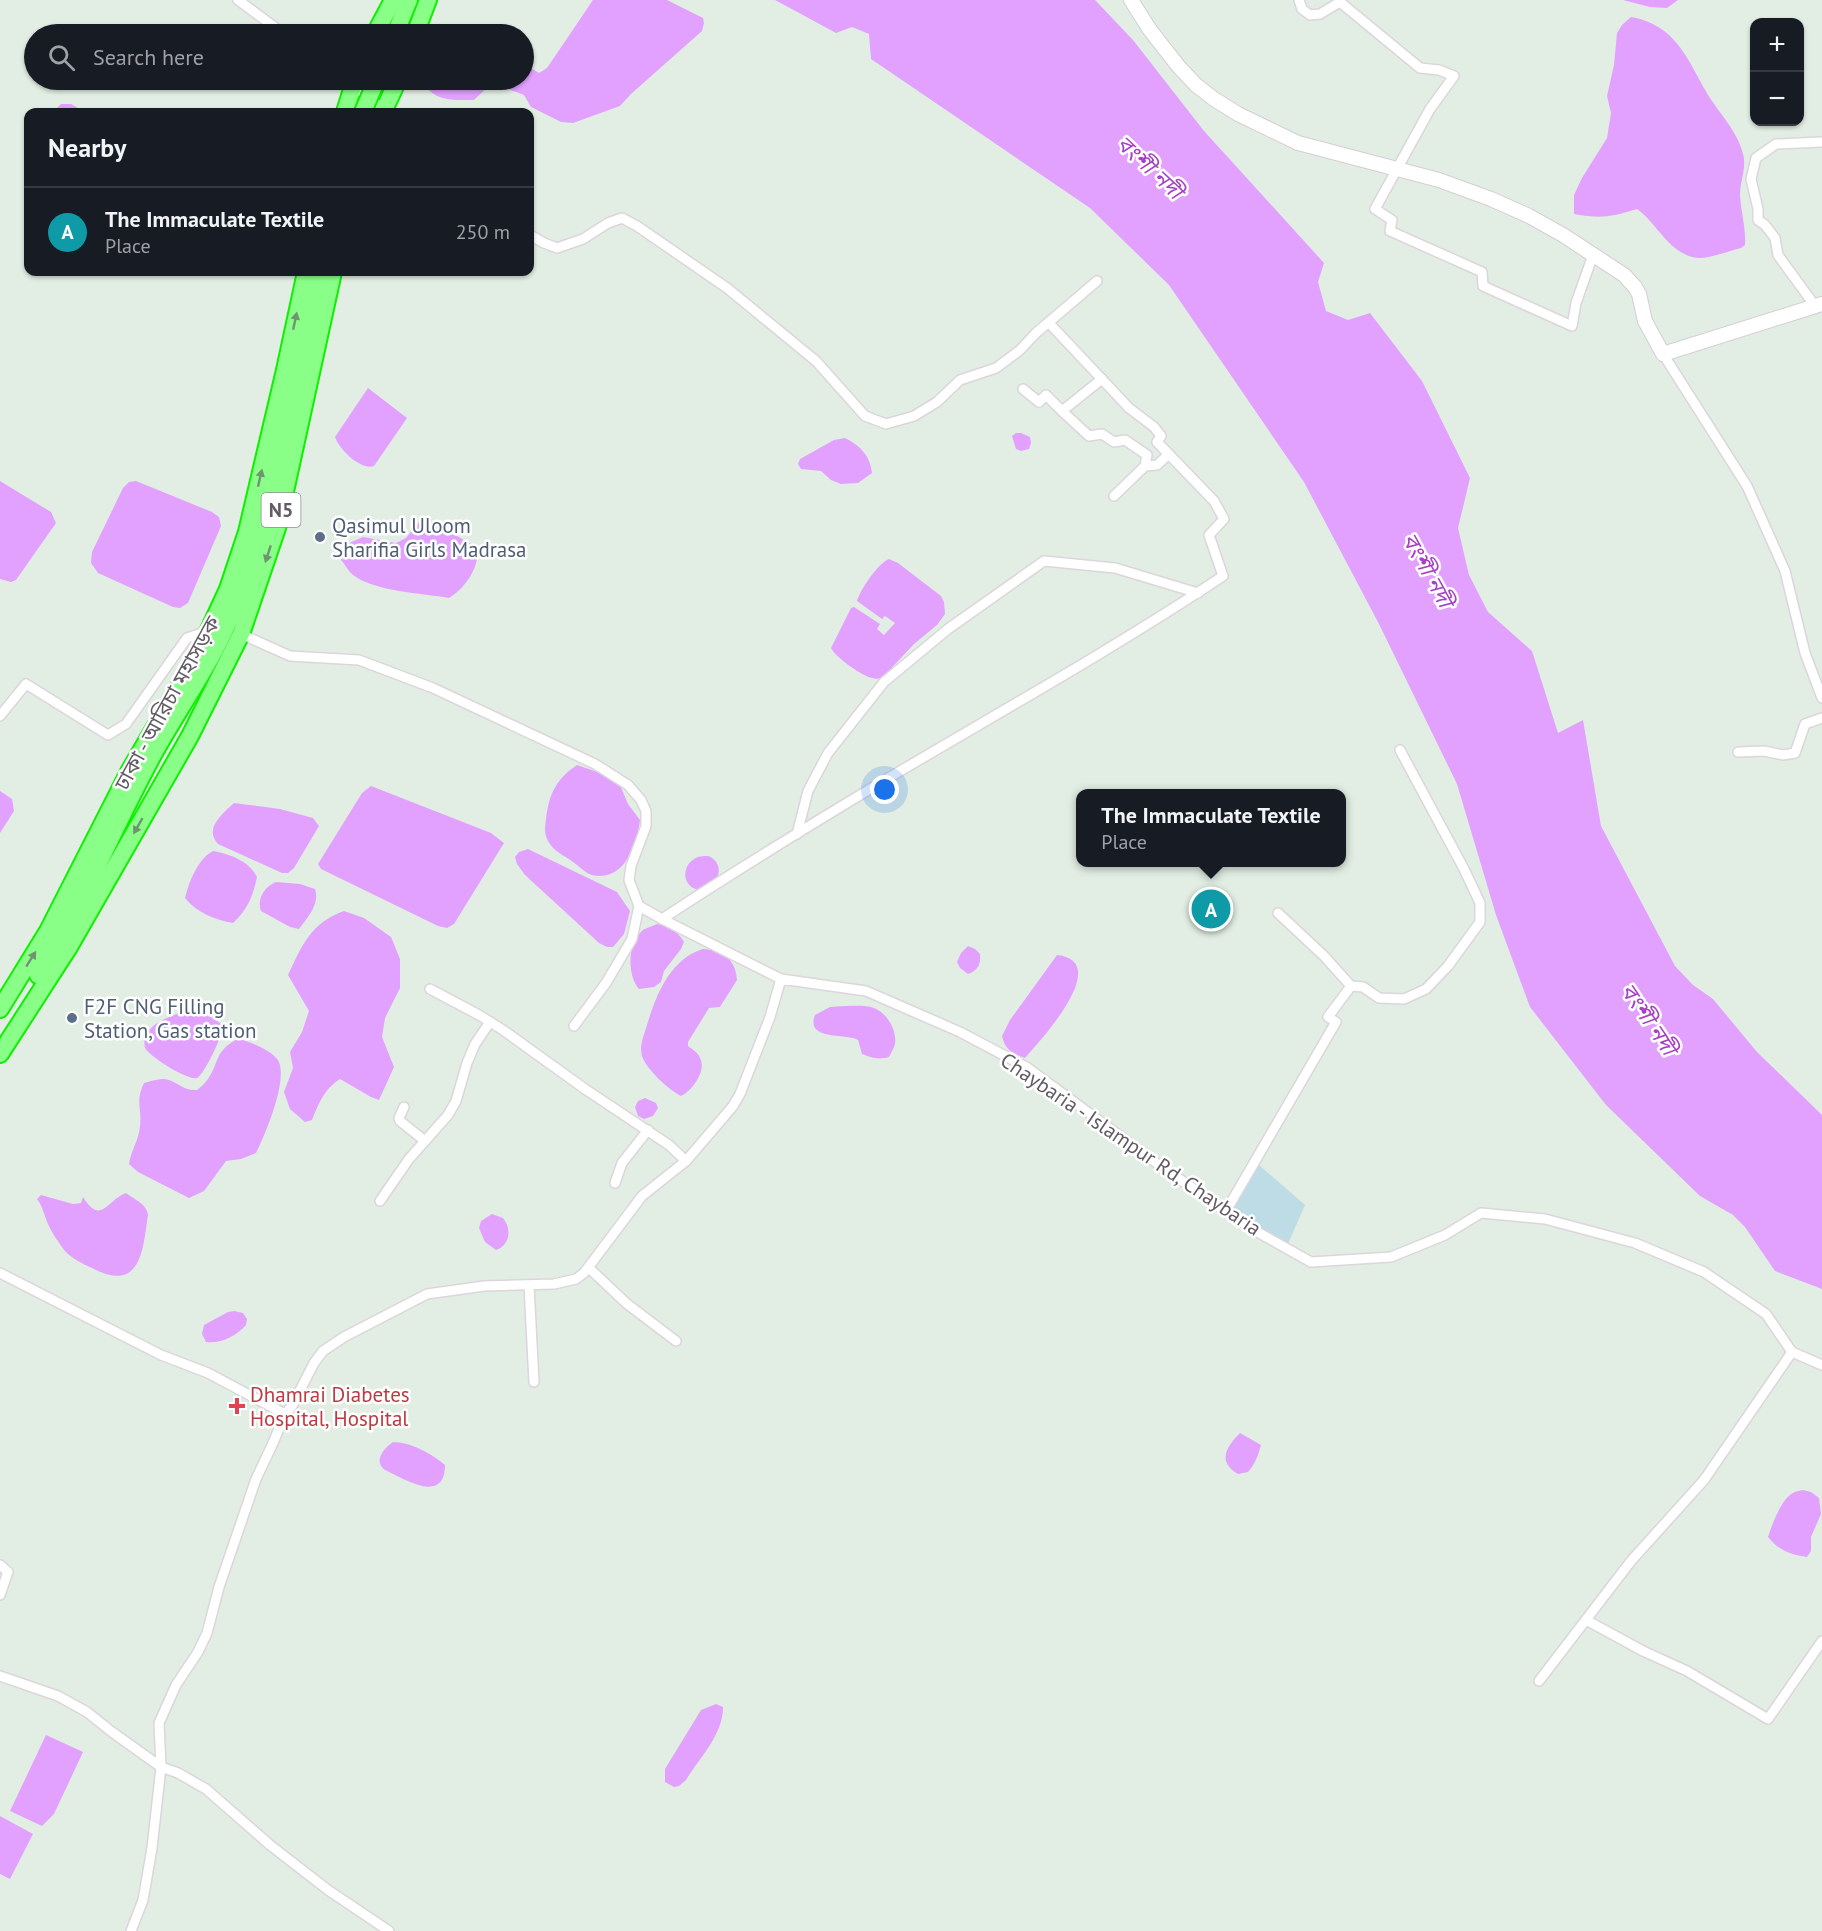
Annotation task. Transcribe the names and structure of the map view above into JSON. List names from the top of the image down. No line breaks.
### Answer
{"streets":{"highway":["N5","ঢাকা - আরিচা মহাসড়ক"],"street":["Chaybaria - Islampur Rd, Chaybaria"]},"crossings":[["N5","ঢাকা - আরিচা মহাসড়ক"]],"water":["বংশী নদী"],"places":{"other":["Qasimul Uloom Sharifia Girls Madrasa","F2F CNG Filling Station, Gas station"],"health":["Dhamrai Diabetes Hospital, Hospital"]},"page":{"map_buttons":["+","−"],"search":"Search here","heading":"Nearby","list":[{"mark":"A","name":"The Immaculate Textile","note":"Place","value":"250 m"}],"popup":["The Immaculate Textile","Place"],"pins":"A"}}
